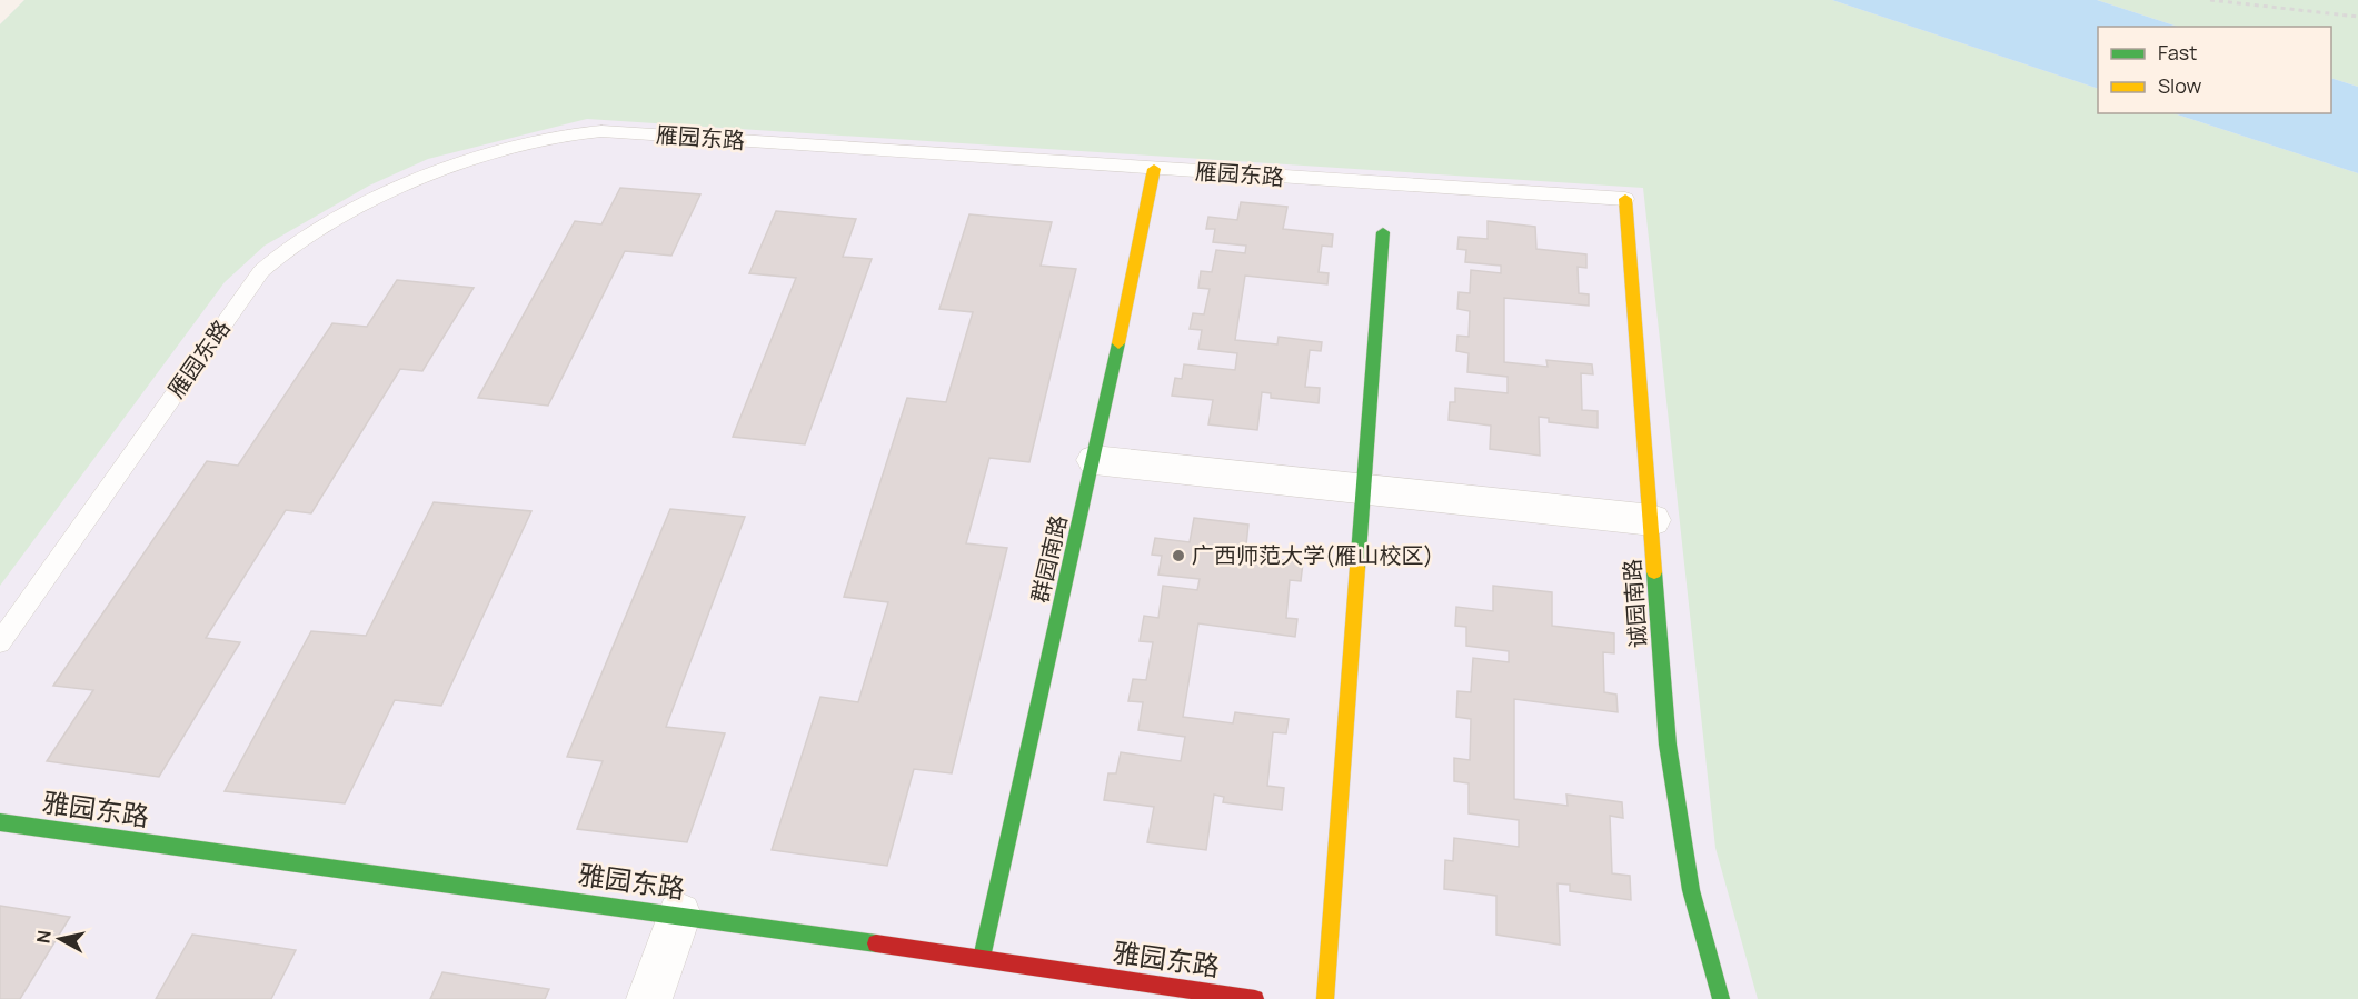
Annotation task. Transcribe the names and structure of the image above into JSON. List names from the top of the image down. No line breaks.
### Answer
{"streets":{"street":["群园南路","诚园南路","雅园东路"],"lane":["雁园东路"]},"crossings":[["雁园东路","群园南路"],["雁园东路","诚园南路"],["群园南路","雅园东路"]],"places":["广西师范大学(雁山校区)"],"legend":["Fast","Slow"],"north":"left"}
